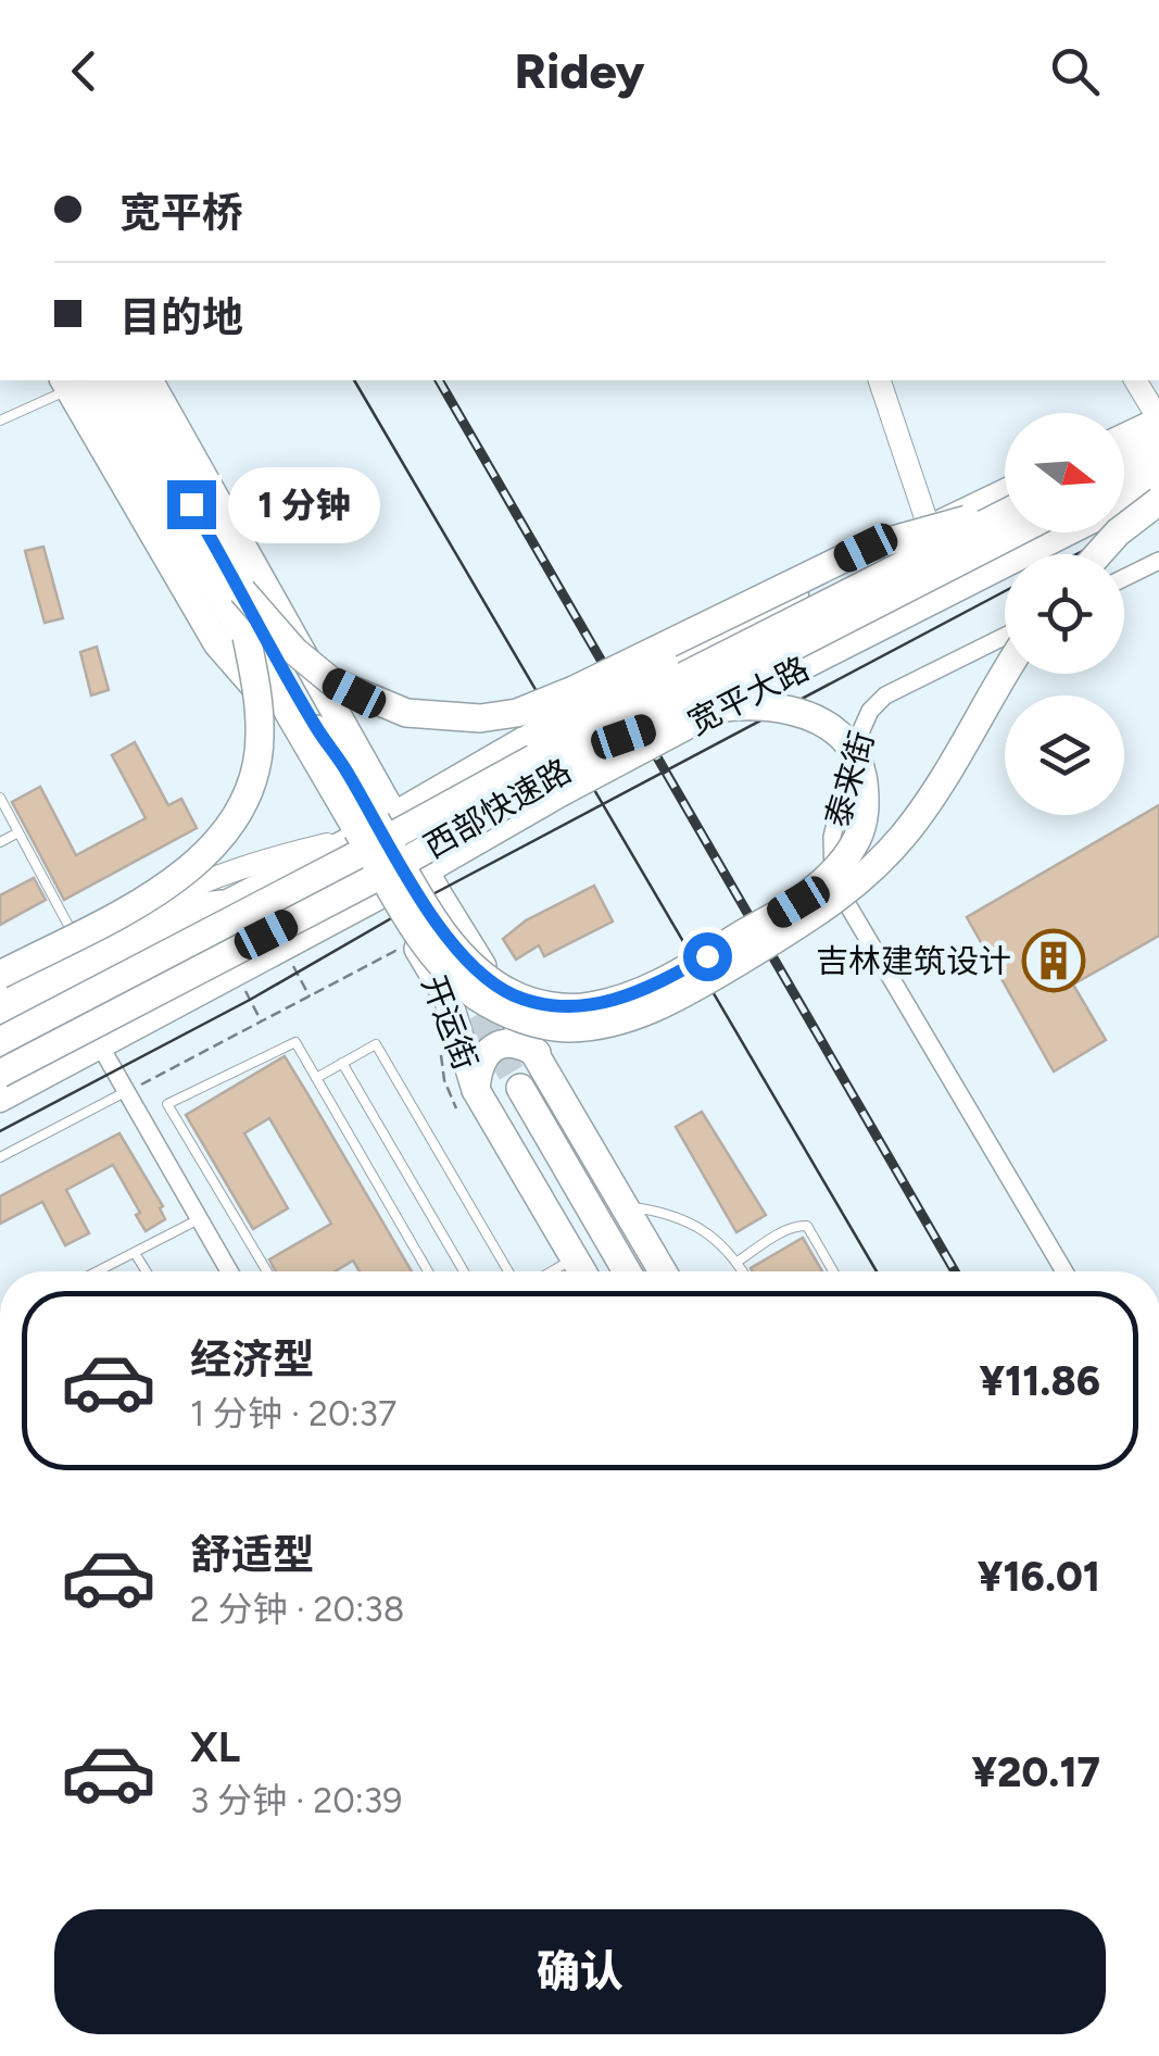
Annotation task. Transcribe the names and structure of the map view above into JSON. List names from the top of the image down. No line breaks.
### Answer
{"streets":{"main road":["宽平大路","西部快速路","开运街"],"street":["泰来街"]},"crossings":[["宽平大路","开运街"]],"places":{"building":["吉林建筑设计"]},"north":"right","page":{"header":"Ridey","banner":["宽平桥","目的地"],"bubble":"1 分钟","list":[{"name":"经济型","note":"1 分钟 · 20:37","value":"¥11.86"},{"name":"舒适型","note":"2 分钟 · 20:38","value":"¥16.01"},{"name":"XL","note":"3 分钟 · 20:39","value":"¥20.17"}],"buttons":"确认"}}
